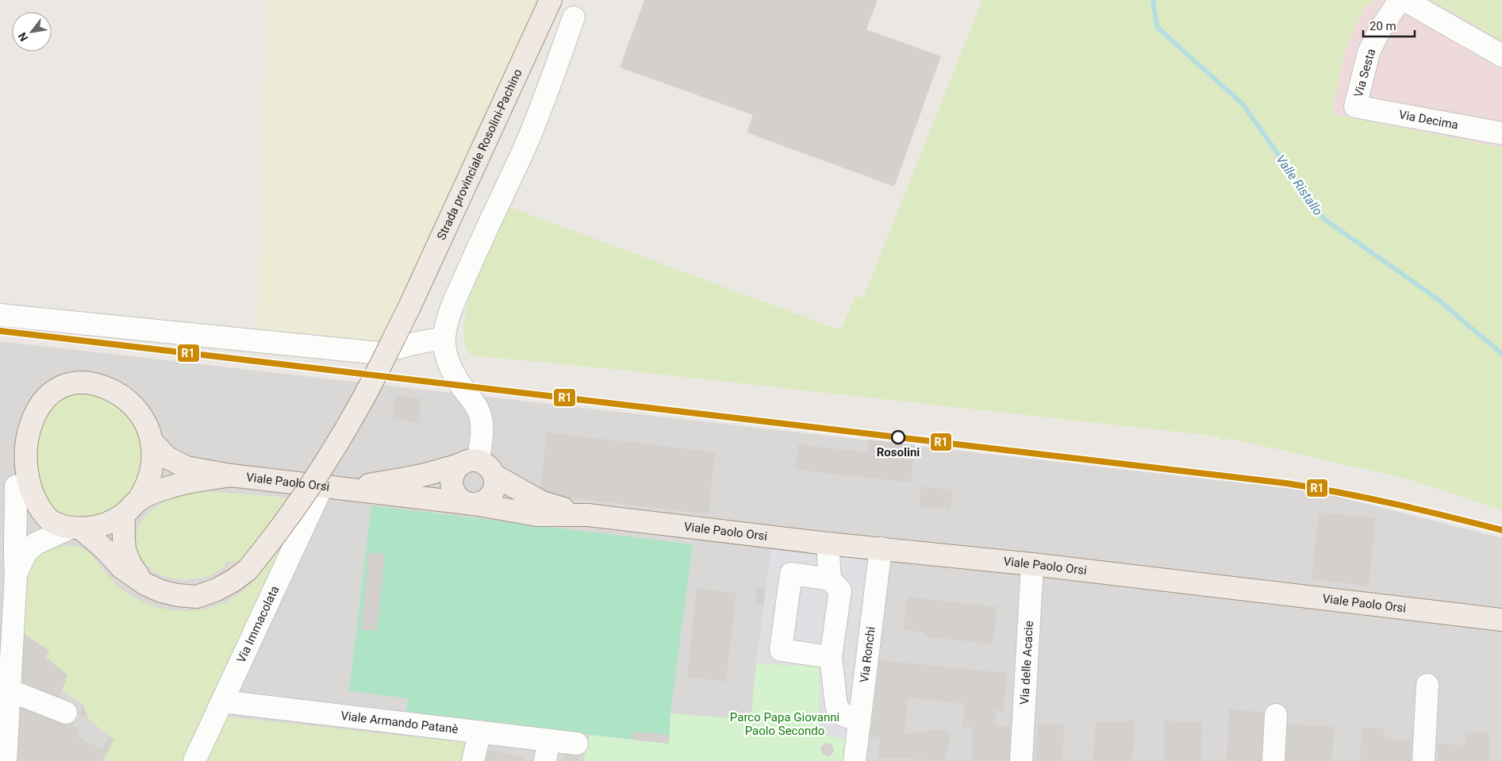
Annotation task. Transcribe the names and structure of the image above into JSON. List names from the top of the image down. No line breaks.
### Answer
{"streets":{"main road":["Strada provinciale Rosolini-Pachino","Viale Paolo Orsi"],"street":["Via Sesta","Via Decima","Via Immacolata","Via Ronchi","Via delle Acacie","Viale Armando Patanè"]},"crossings":[["Via Sesta","Via Decima"],["Viale Paolo Orsi","Via Immacolata"],["Viale Paolo Orsi","Via Ronchi"],["Viale Paolo Orsi","Via delle Acacie"],["Via Immacolata","Viale Armando Patanè"]],"water":["Valle Ristallo"],"parks":["Parco Papa Giovanni Paolo Secondo"],"places":["Rosolini"],"lines":["transit line R1"],"scale_bar":"20 m","north":"bottom left"}
